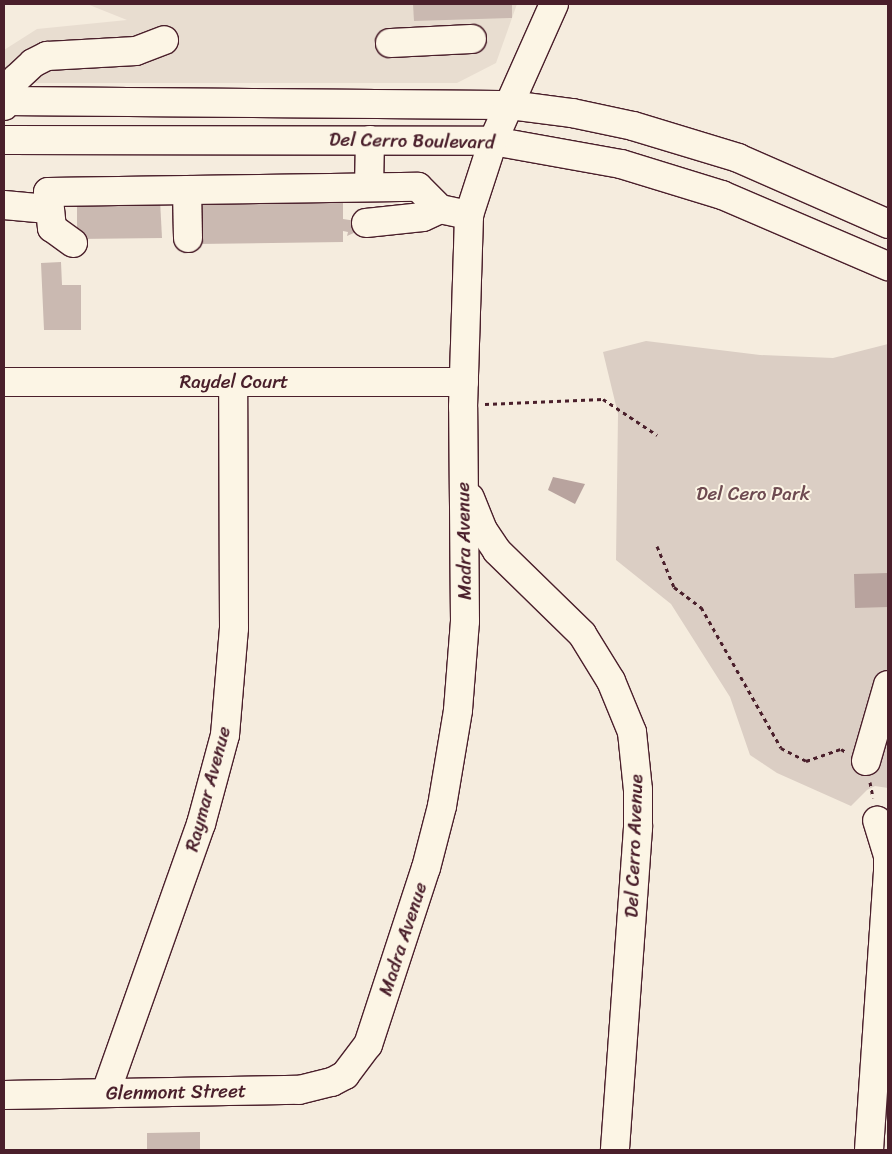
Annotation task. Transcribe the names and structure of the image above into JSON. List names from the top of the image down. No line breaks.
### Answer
{"streets":{"street":["Del Cerro Boulevard","Raydel Court","Madra Avenue","Raymar Avenue","Del Cerro Avenue","Glenmont Street"]},"crossings":[["Del Cerro Boulevard","Madra Avenue"],["Raydel Court","Madra Avenue"],["Raydel Court","Raymar Avenue"],["Madra Avenue","Del Cerro Avenue"],["Madra Avenue","Glenmont Street"],["Raymar Avenue","Glenmont Street"]],"parks":["Del Cero Park"]}
